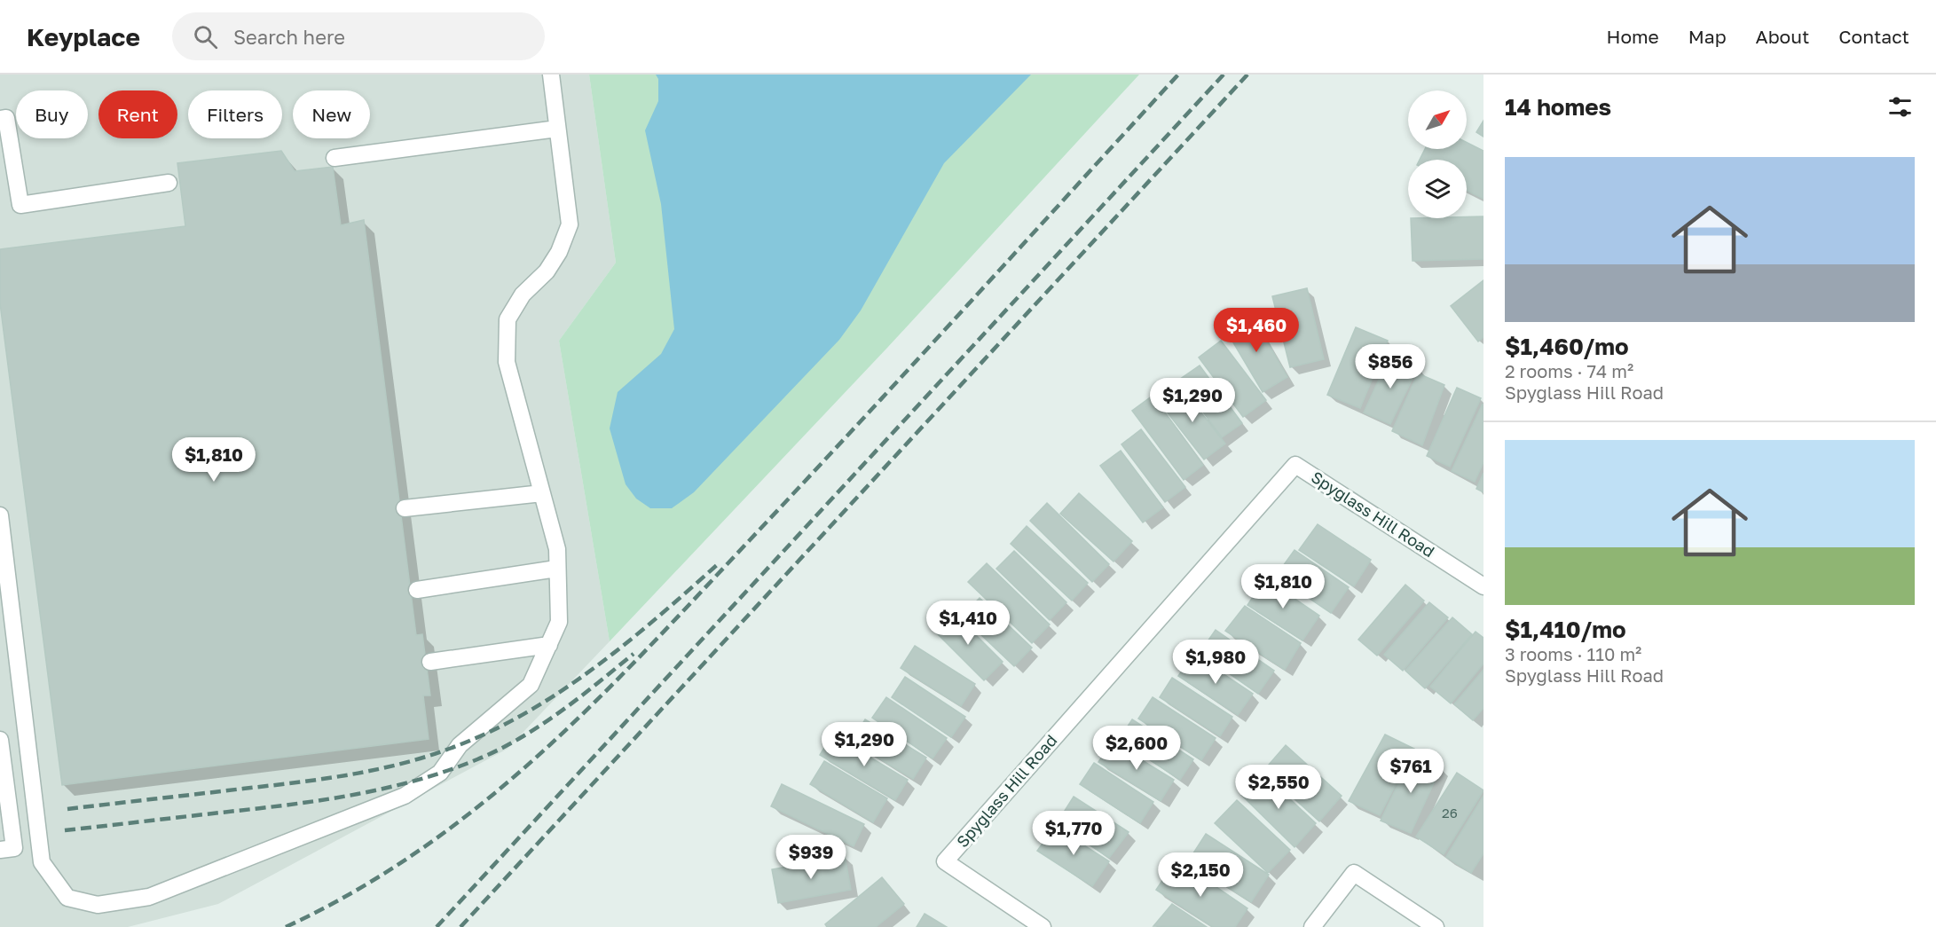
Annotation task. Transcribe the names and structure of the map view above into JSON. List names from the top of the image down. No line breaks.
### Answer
{"streets":{"street":["Spyglass Hill Road"]},"house_numbers":["26"],"north":"top right","page":{"header":"Keyplace","search":"Search here","nav":["Home","Map","About","Contact"],"heading":"14 homes","chip":["Buy","Rent","Filters","New"],"list":[{"name":"$1,460/mo","note":"2 rooms · 74 m² · Spyglass Hill Road"},{"name":"$1,410/mo","note":"3 rooms · 110 m² · Spyglass Hill Road"}],"price":["$1,460","$856","$1,290","$1,810","$1,810","$1,410","$1,980","$1,290","$2,600","$761","$2,550","$1,770","$939","$2,150"]}}
